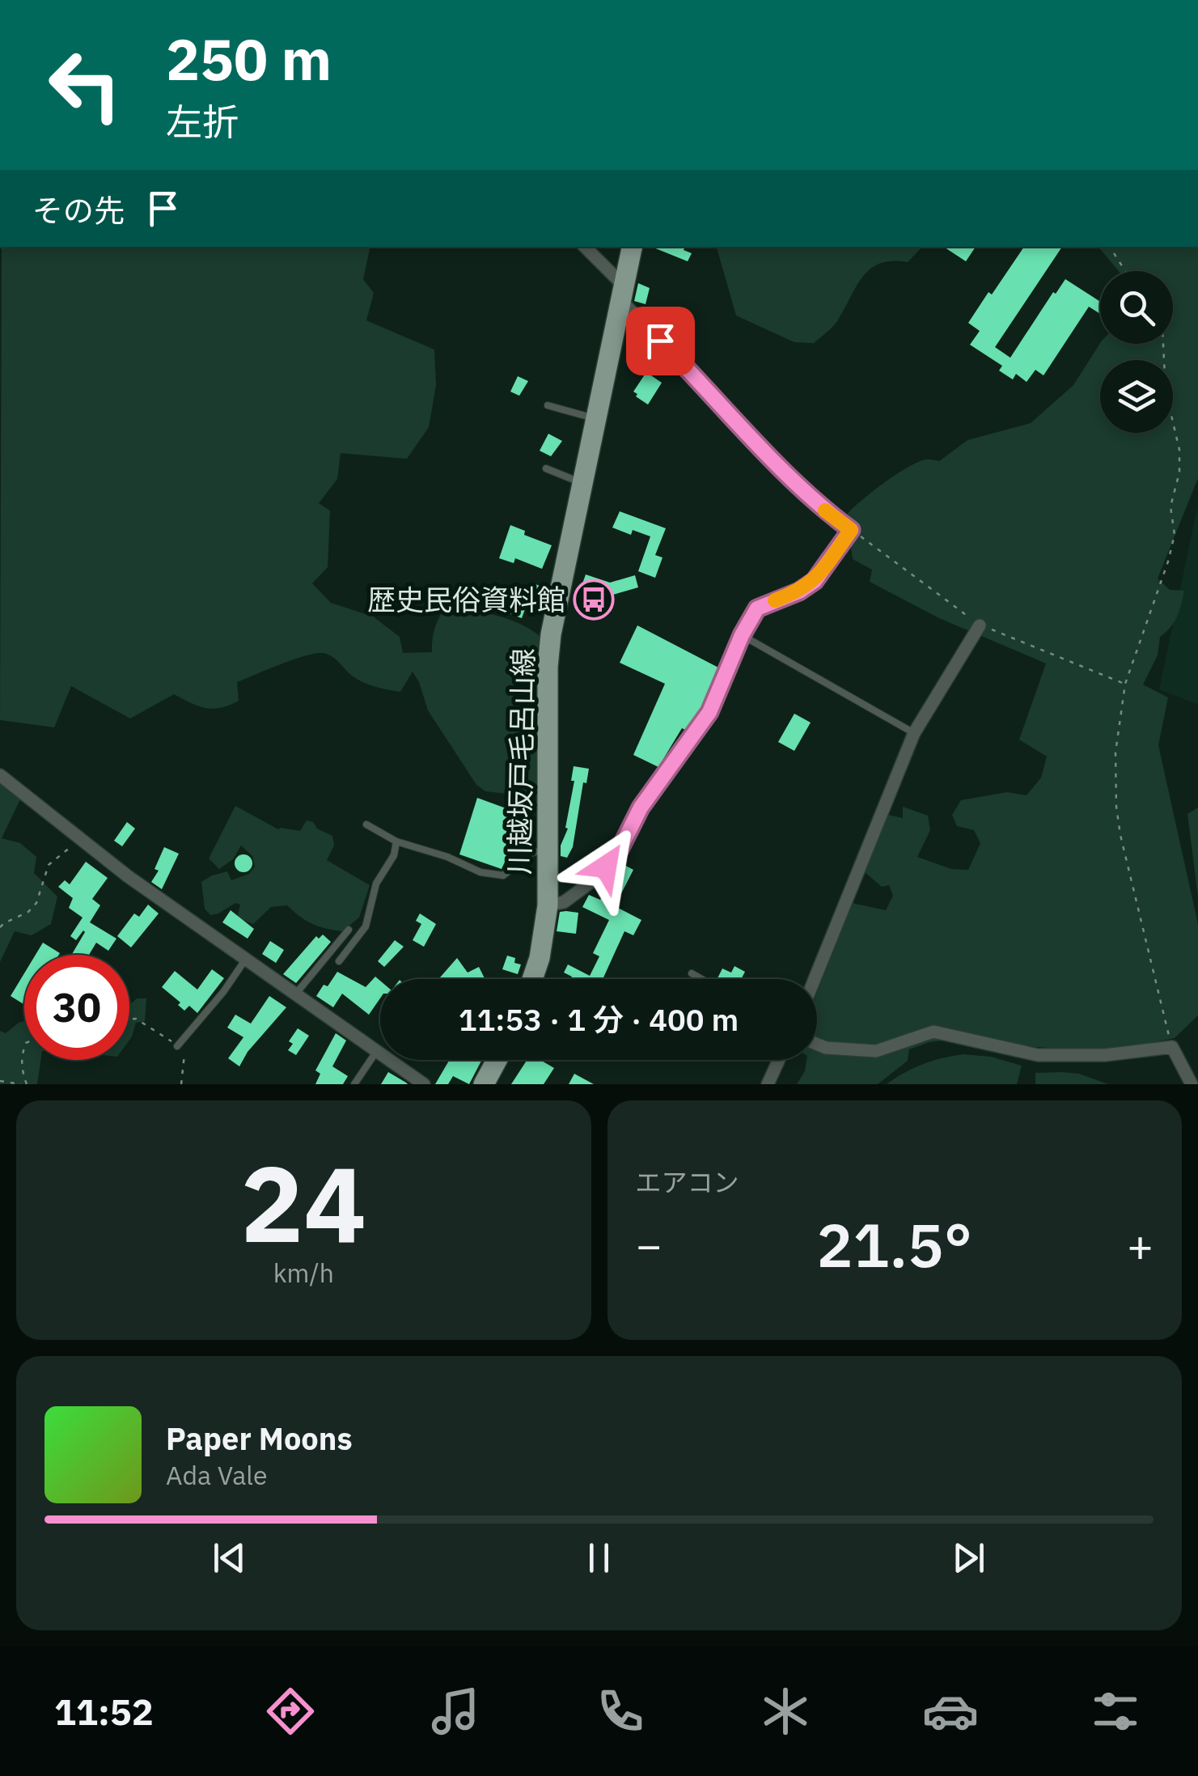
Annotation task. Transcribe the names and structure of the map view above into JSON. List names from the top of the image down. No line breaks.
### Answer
{"streets":{"main road":["川越坂戸毛呂山線"]},"places":{"bus stop":["歴史民俗資料館"]},"page":{"turn":["250 m","左折"],"then":"その先","limit":"30","trip":"11:53 · 1 分 · 400 m","tile":[["24","km/h"],"エアコン"],"heat":["−","21.5°","+"],"song":["Paper Moons","Ada Vale"],"tabs":"11:52"}}
